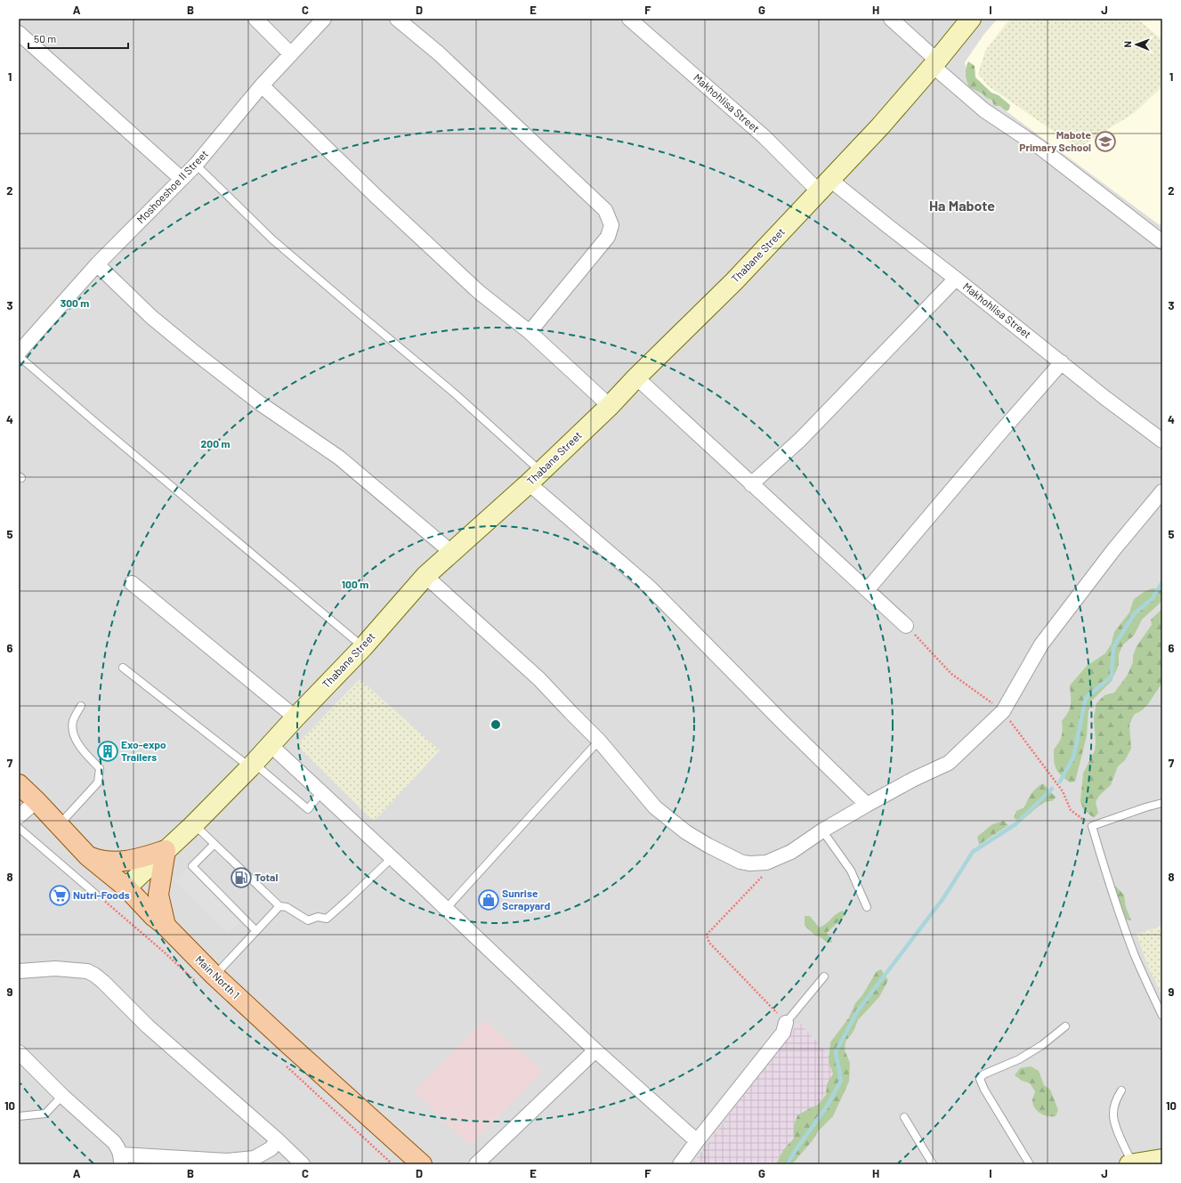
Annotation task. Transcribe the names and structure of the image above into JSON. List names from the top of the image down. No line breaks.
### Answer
{"streets":{"main road":["Main North 1"],"street":["Makhohlisa Street","Moshoeshoe II Street","Thabane Street"]},"crossings":[["Makhohlisa Street","Thabane Street"],["Thabane Street","Main North 1"]],"districts":["Ha Mabote"],"places":{"school or university":["Mabote Primary School"],"building":["Exo-expo Trailers"],"fuel station":["Total"],"supermarket":["Nutri-Foods"],"shop":["Sunrise Scrapyard"]},"scale_bar":"50 m","north":"left","grid":{"columns":["A","B","C","D","E","F","G","H","I","J"],"rows":["1","2","3","4","5","6","7","8","9","10"]},"rings":["300 m","200 m","100 m"]}
